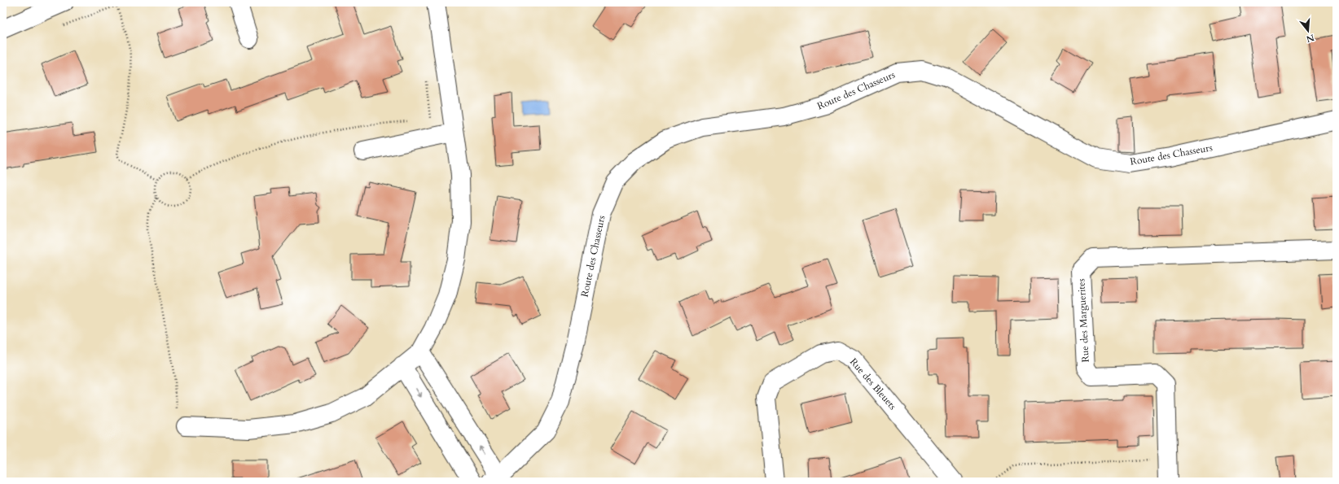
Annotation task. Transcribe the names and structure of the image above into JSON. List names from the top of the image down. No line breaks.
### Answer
{"streets":{"street":["Route des Chasseurs","Rue des Marguerites","Rue des Bleuets"]},"north":"bottom"}
